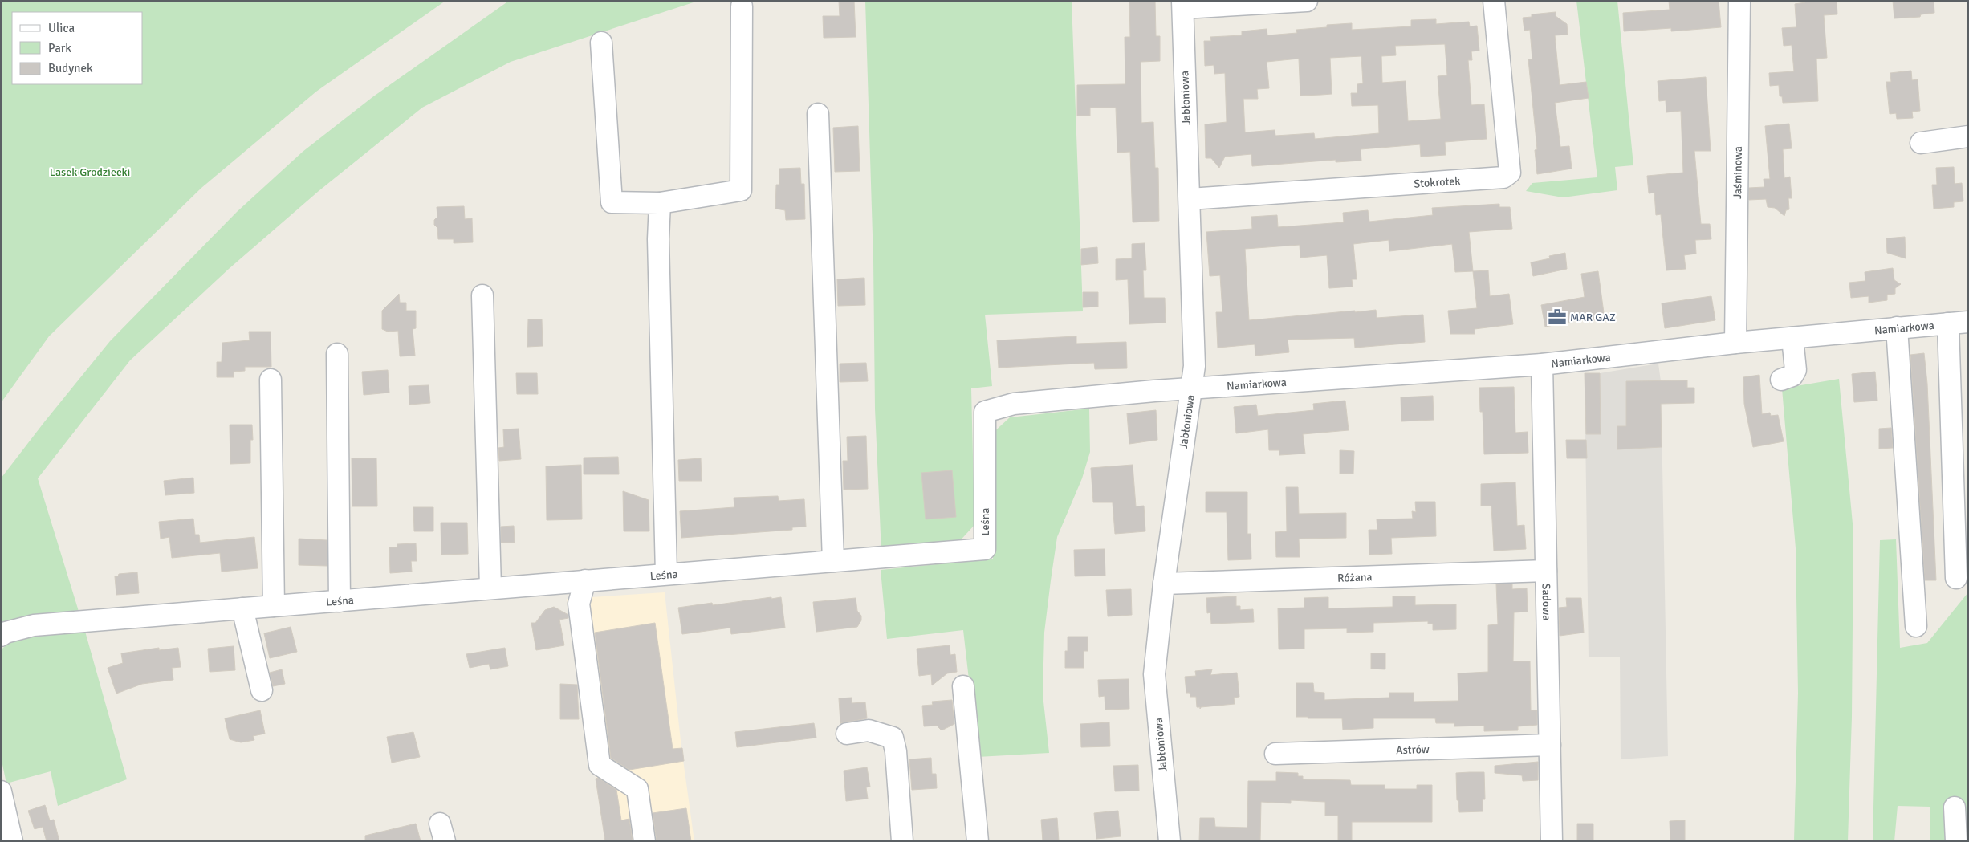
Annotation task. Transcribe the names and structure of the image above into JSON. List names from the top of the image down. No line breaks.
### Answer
{"streets":{"street":["Jabłoniowa","Jaśminowa","Stokrotek","Namiarkowa","Leśna","Różana","Sadowa","Astrów"]},"crossings":[["Jabłoniowa","Stokrotek"],["Jabłoniowa","Namiarkowa"],["Jabłoniowa","Leśna"],["Jabłoniowa","Różana"],["Jaśminowa","Namiarkowa"],["Namiarkowa","Leśna"],["Namiarkowa","Sadowa"],["Różana","Sadowa"],["Sadowa","Astrów"]],"parks":["Lasek Grodziecki"],"places":{"office":["MAR GAZ"]},"legend":["Ulica","Park","Budynek"]}
